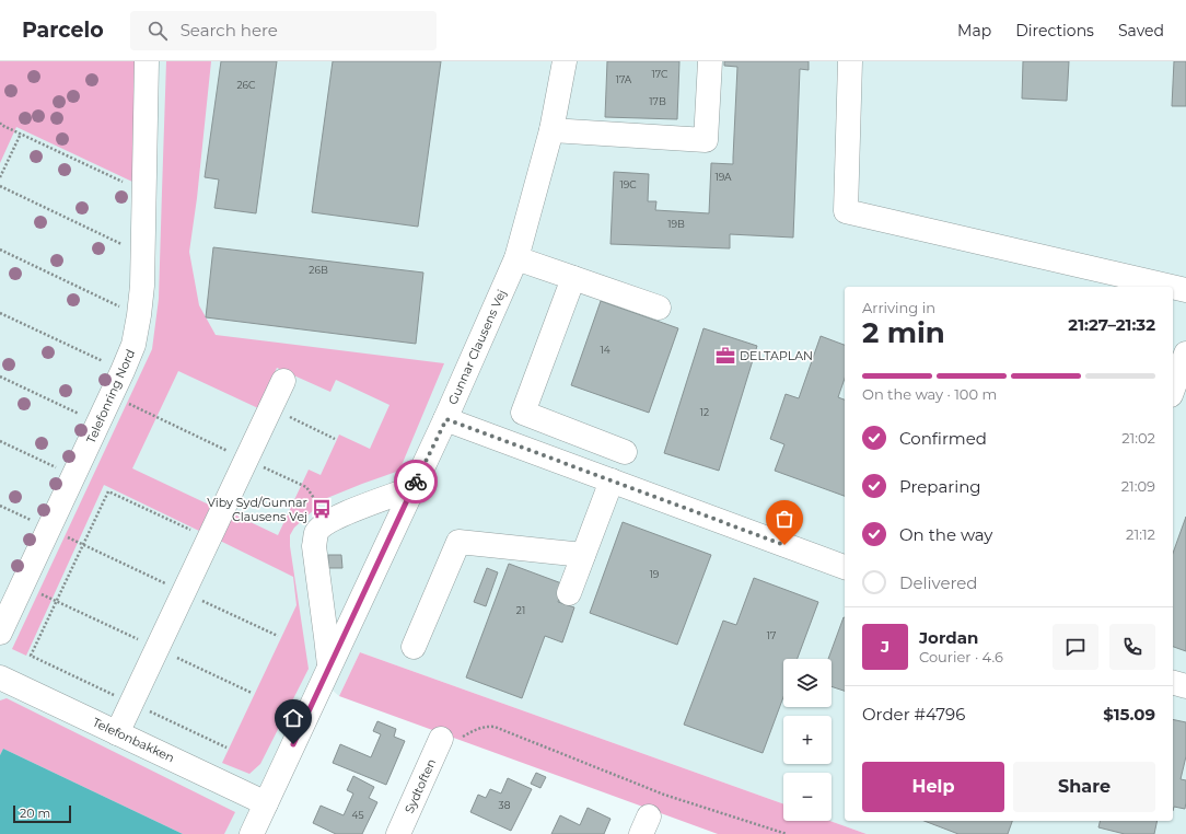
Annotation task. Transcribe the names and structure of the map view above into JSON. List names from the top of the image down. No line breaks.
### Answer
{"streets":{"street":["Gunnar Clausens Vej","Telefonring Nord","Telefonbakken","Sydtoften"]},"crossings":[["Gunnar Clausens Vej","Telefonbakken"]],"places":{"office":["DELTAPLAN"],"bus stop":["Viby Syd/Gunnar Clausens Vej"]},"house_numbers":["17C","17A","26C","17B","19A","19C","19B","26B","14","12","19","21","17","38","45"],"scale_bar":"20 m","page":{"header":"Parcelo","search":"Search here","nav":["Map","Directions","Saved"],"heading":["2 min","Arriving in","21:27–21:32"],"panel":["Jordan","Courier · 4.6","Order #4796","$15.09"],"bar":"On the way · 100 m","list":[["Confirmed","21:02"],["Preparing","21:09"],["On the way","21:12"],"Delivered"],"round":"J","map_buttons":["+","−"],"buttons":["Help","Share"],"scale":"20 m"}}
